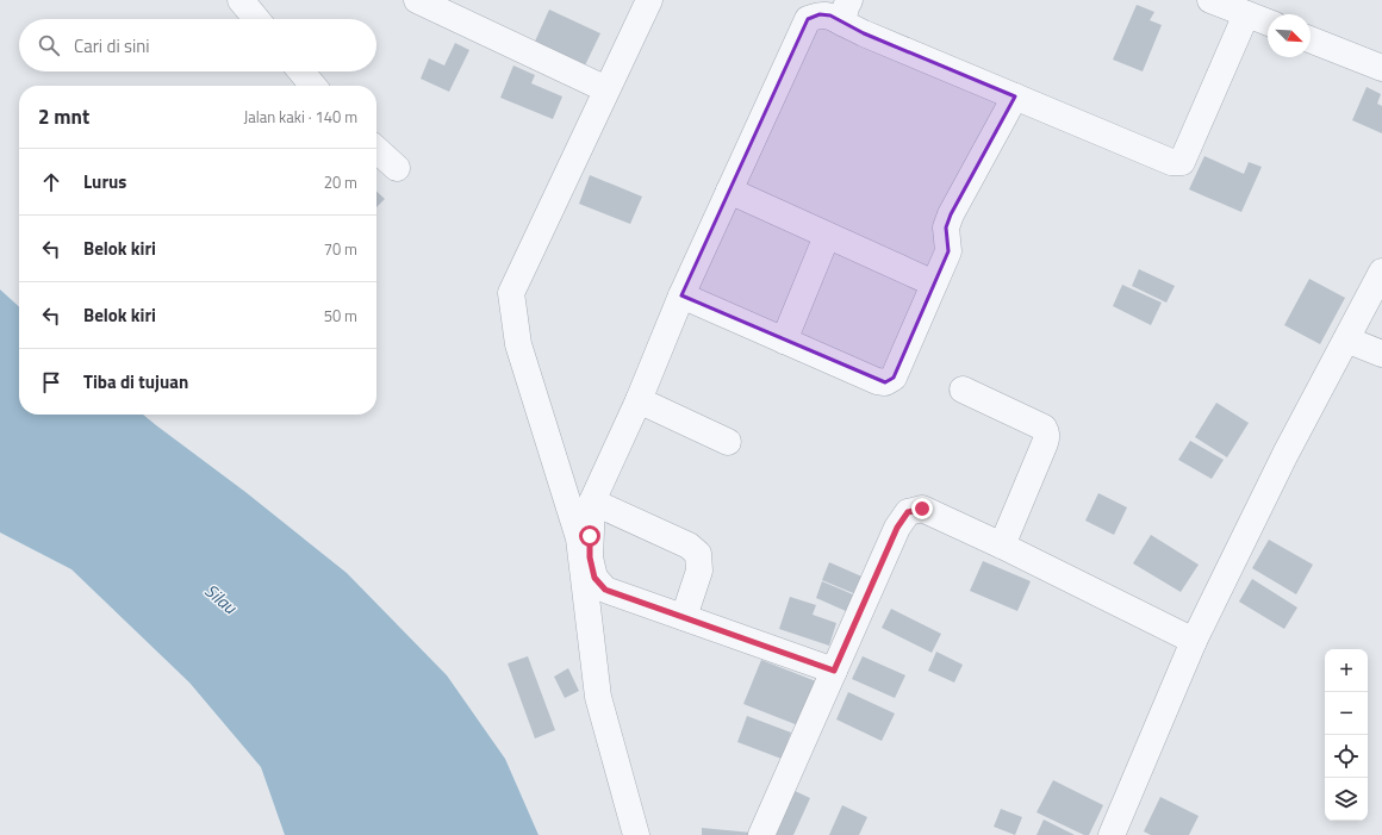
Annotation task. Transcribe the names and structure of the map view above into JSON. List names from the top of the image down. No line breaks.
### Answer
{"water":["Silau"],"north":"bottom right","page":{"search":"Cari di sini","heading":["2 mnt","Jalan kaki · 140 m"],"list":[["Lurus","20 m"],["Belok kiri","70 m"],["Belok kiri","50 m"],"Tiba di tujuan"],"map_buttons":["+","−"]}}
